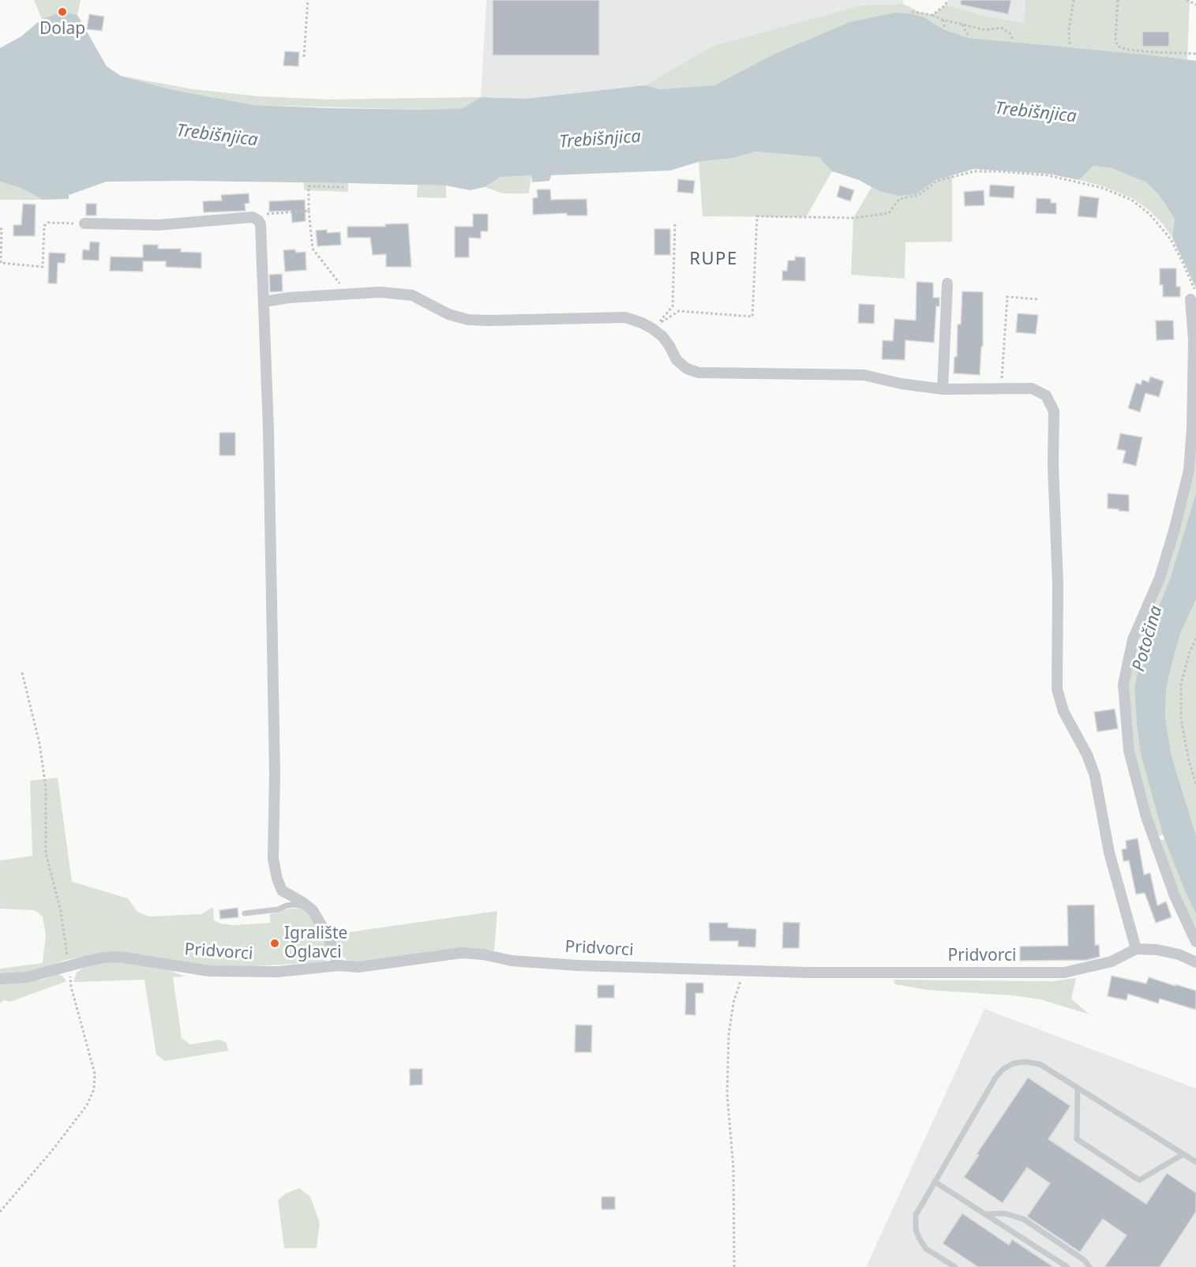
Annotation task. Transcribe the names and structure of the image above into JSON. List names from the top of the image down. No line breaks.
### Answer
{"streets":{"street":["Pridvorci"]},"districts":["RUPE"],"water":["Trebišnjica","Potočina"],"places":["Dolap","Igralište Oglavci"]}
